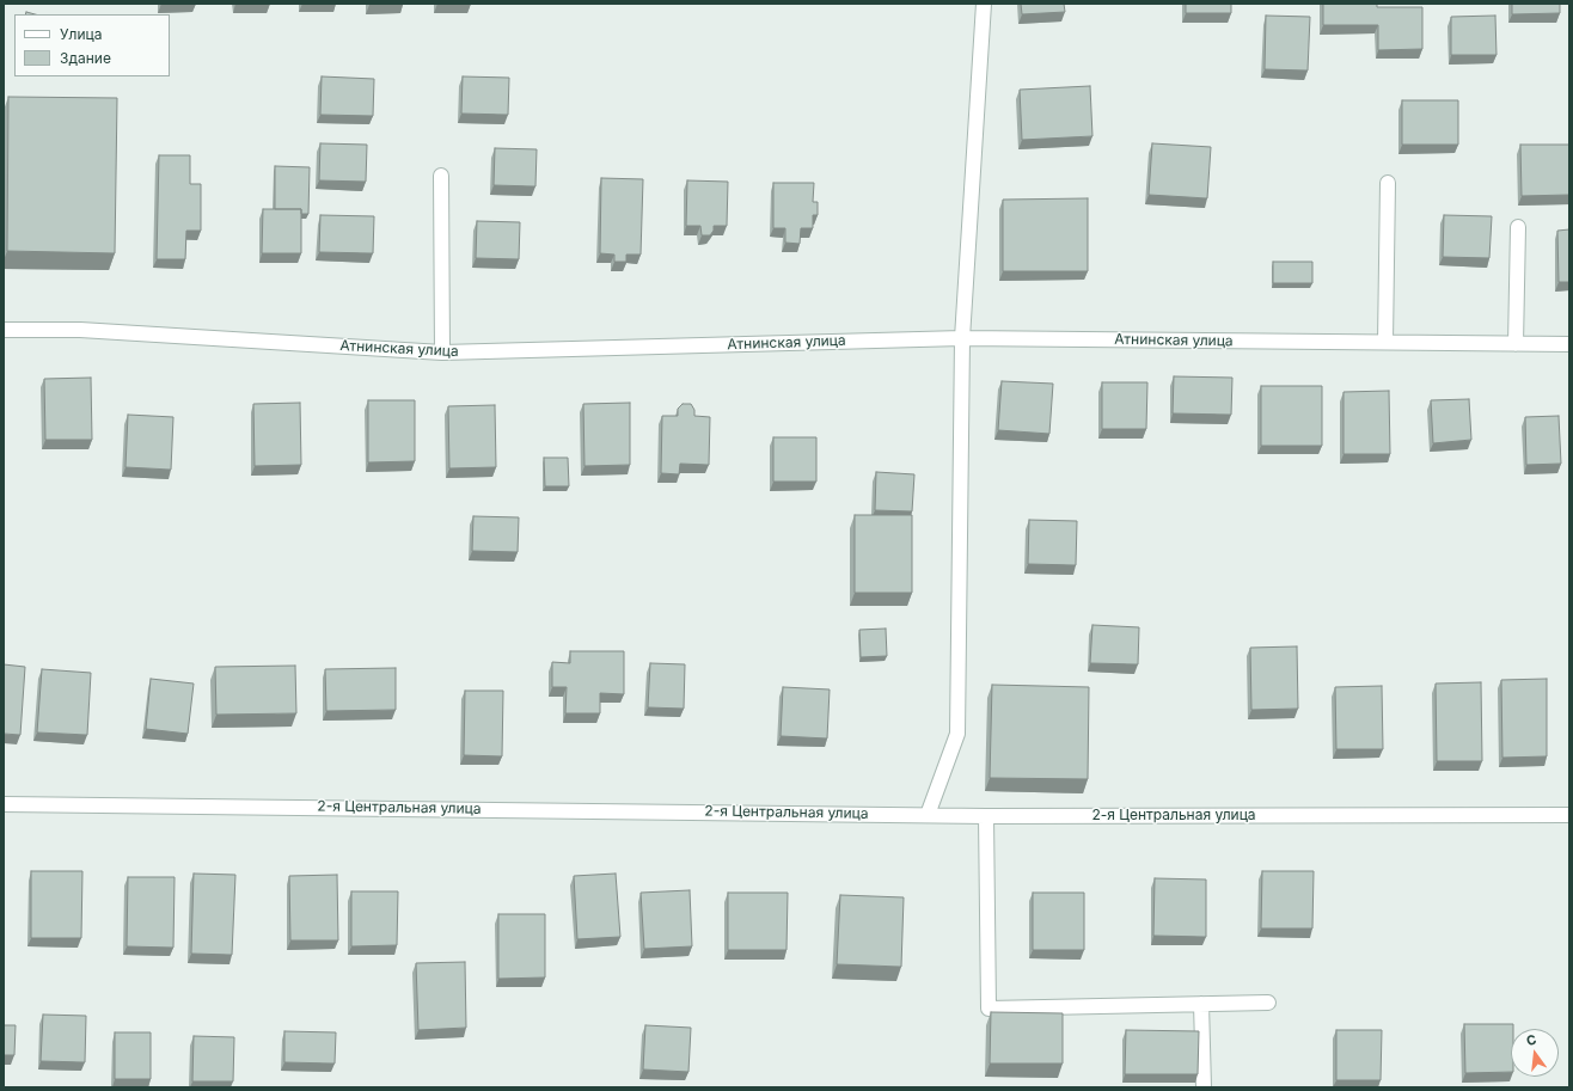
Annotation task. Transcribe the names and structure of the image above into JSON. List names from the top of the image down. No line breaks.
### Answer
{"streets":{"street":["Атнинская улица","2-я Центральная улица"]},"legend":["Улица","Здание"],"north":"top"}
